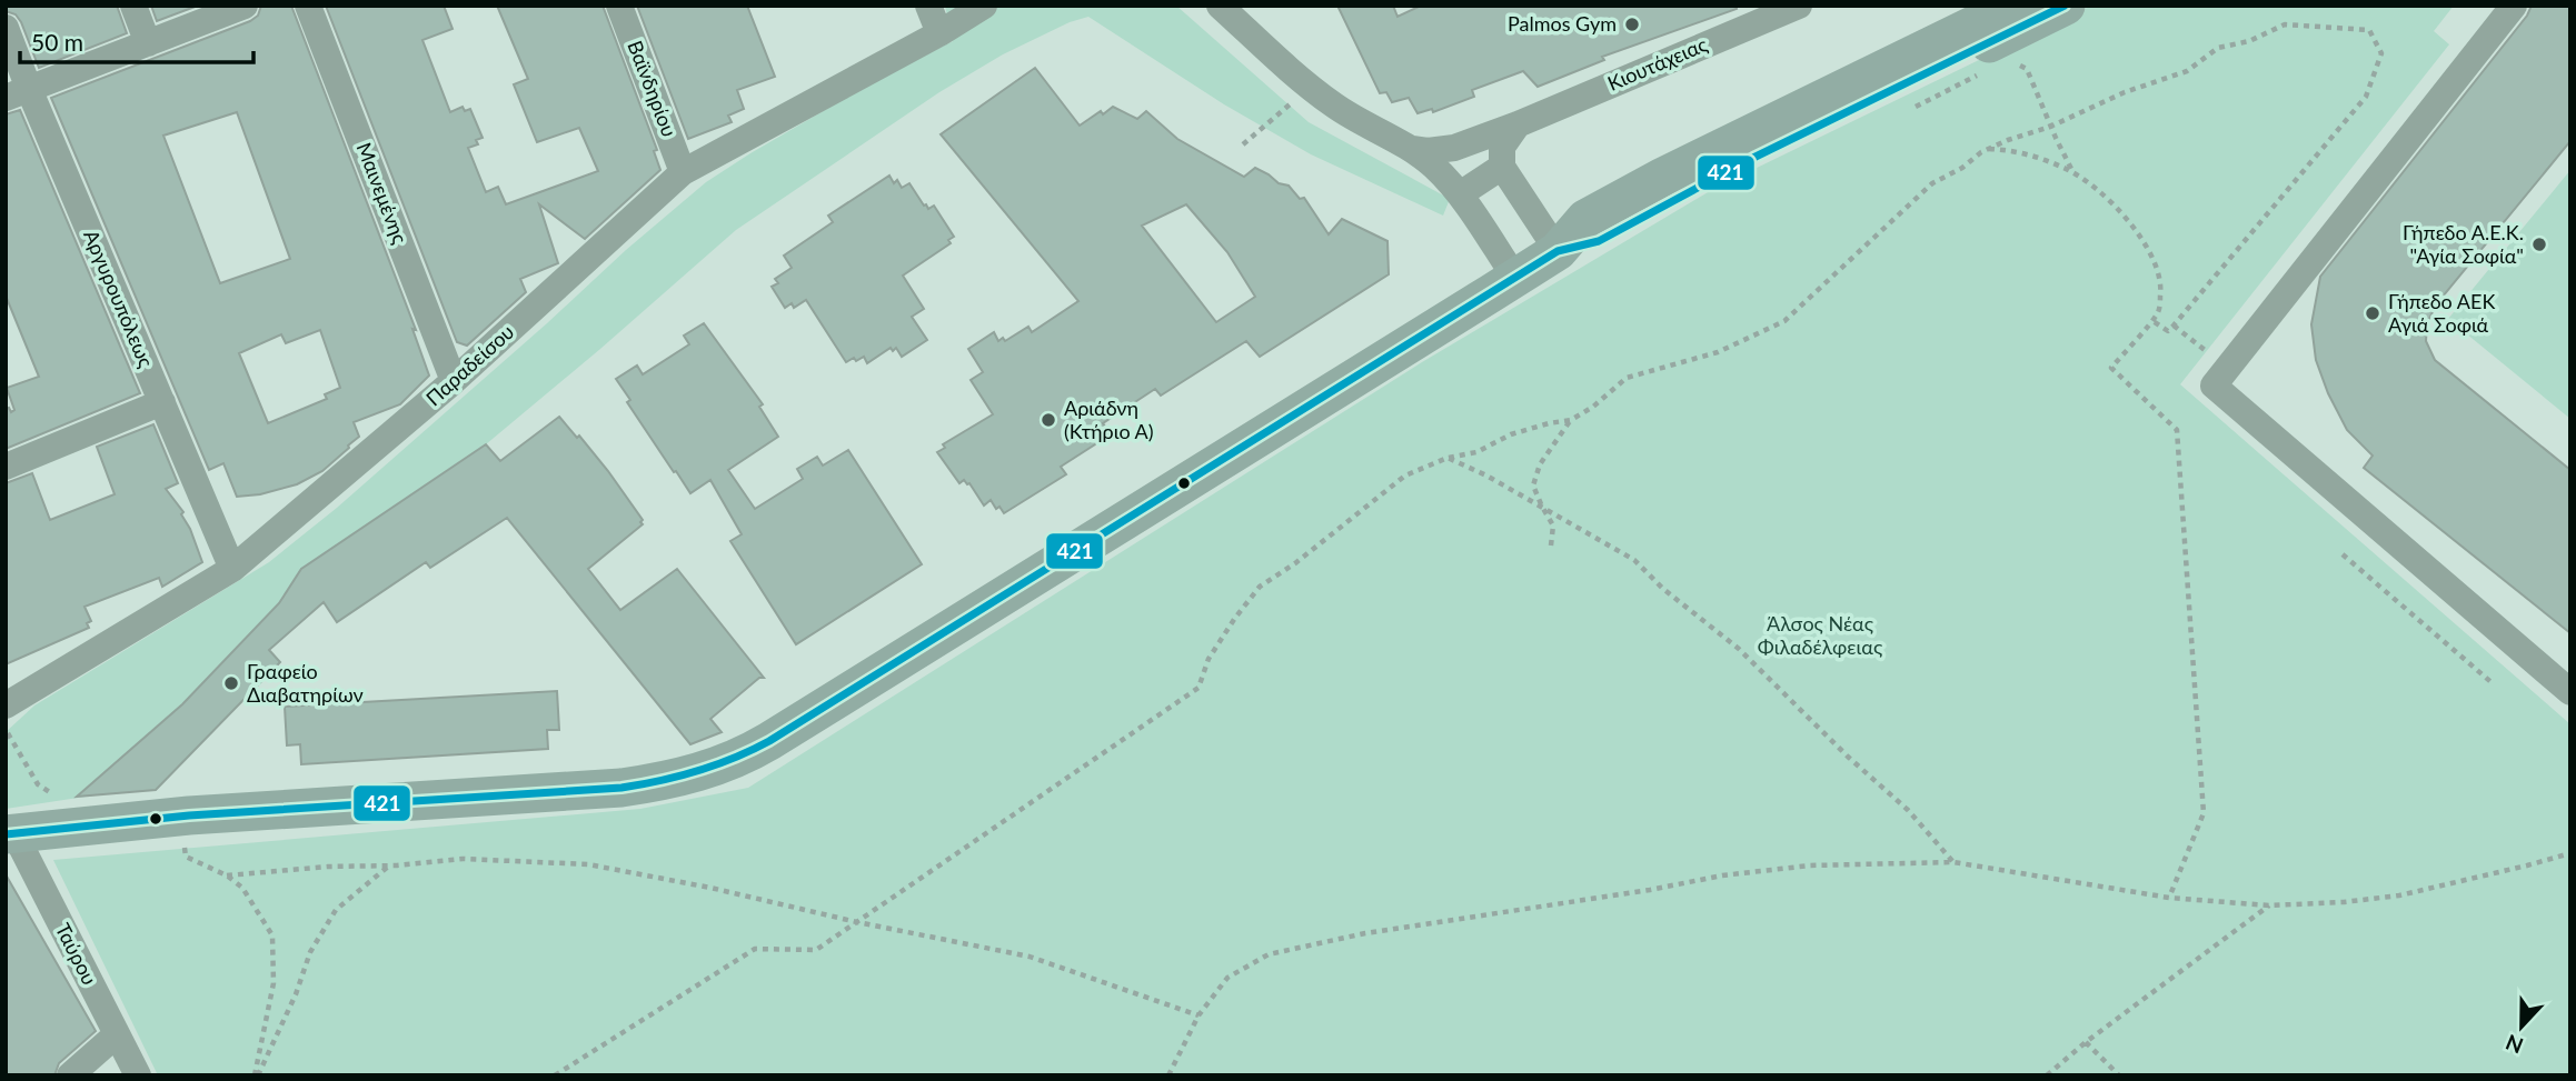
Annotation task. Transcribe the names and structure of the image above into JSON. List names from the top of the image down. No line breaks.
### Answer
{"streets":{"street":["Κιουτάχειας","Βαϊνδηρίου","Μαινεμένης","Αργυρουπόλεως","Παραδείσου","Ταύρου"]},"crossings":[["Βαϊνδηρίου","Παραδείσου"],["Μαινεμένης","Παραδείσου"],["Αργυρουπόλεως","Παραδείσου"]],"parks":["Άλσος Νέας Φιλαδέλφειας"],"places":["Palmos Gym","Γήπεδο Α.Ε.Κ. \"Αγία Σοφία\"","Γήπεδο ΑΕΚ Αγιά Σοφιά","Αριάδνη (Κτήριο Α)","Γραφείο Διαβατηρίων"],"lines":["transit line 421"],"scale_bar":"50 m","north":"bottom"}
